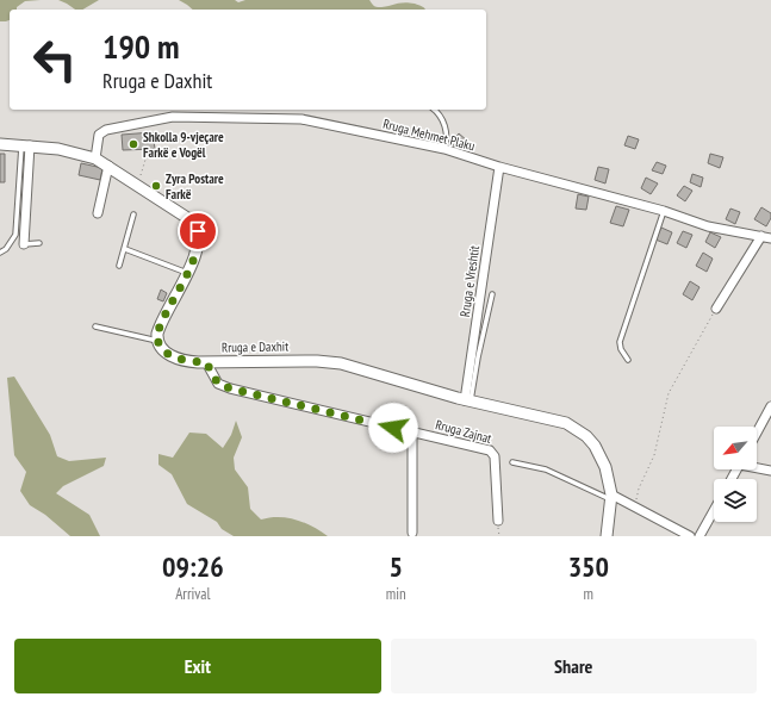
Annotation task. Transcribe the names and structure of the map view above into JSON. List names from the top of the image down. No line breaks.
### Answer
{"streets":{"street":["Rruga Mehmet Plaku","Rruga e Vreshtit","Rruga e Daxhit","Rruga Zajnat"]},"crossings":[["Rruga Mehmet Plaku","Rruga e Vreshtit"],["Rruga e Vreshtit","Rruga e Daxhit"],["Rruga e Daxhit","Rruga Zajnat"]],"places":["Shkolla 9-vjeçare Farkë e Vogël","Zyra Postare Farkë"],"north":"bottom left","page":{"turn":["190 m","Rruga e Daxhit"],"eta":["09:26","Arrival","5","min","350","m"],"buttons":["Exit","Share"]}}
